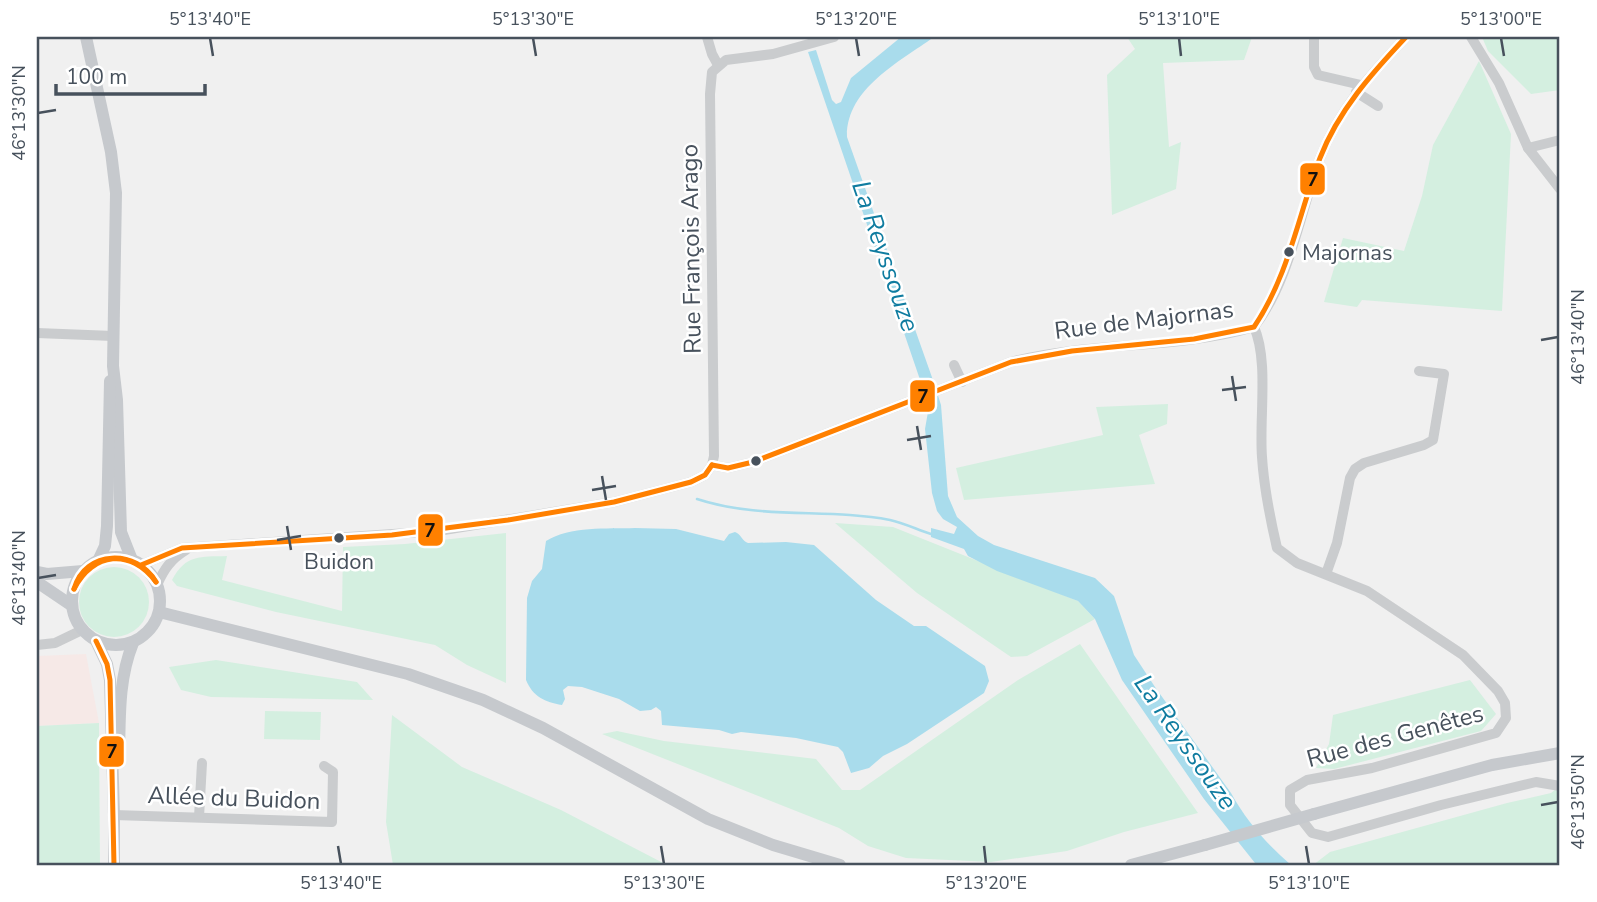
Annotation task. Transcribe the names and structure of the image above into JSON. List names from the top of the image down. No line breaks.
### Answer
{"streets":{"street":["Rue François Arago","Rue de Majornas","Rue des Genêtes","Allée du Buidon"]},"crossings":[["Rue François Arago","Rue de Majornas"],["Rue de Majornas","Rue des Genêtes"]],"water":["La Reyssouze"],"places":["Majornas","Buidon"],"lines":["transit line 7"],"scale_bar":"100 m","coordinates":["5°13'40\"E","5°13'30\"E","5°13'20\"E","5°13'10\"E","5°13'00\"E","46°13'30\"N","46°13'40\"N","46°13'50\"N"]}
